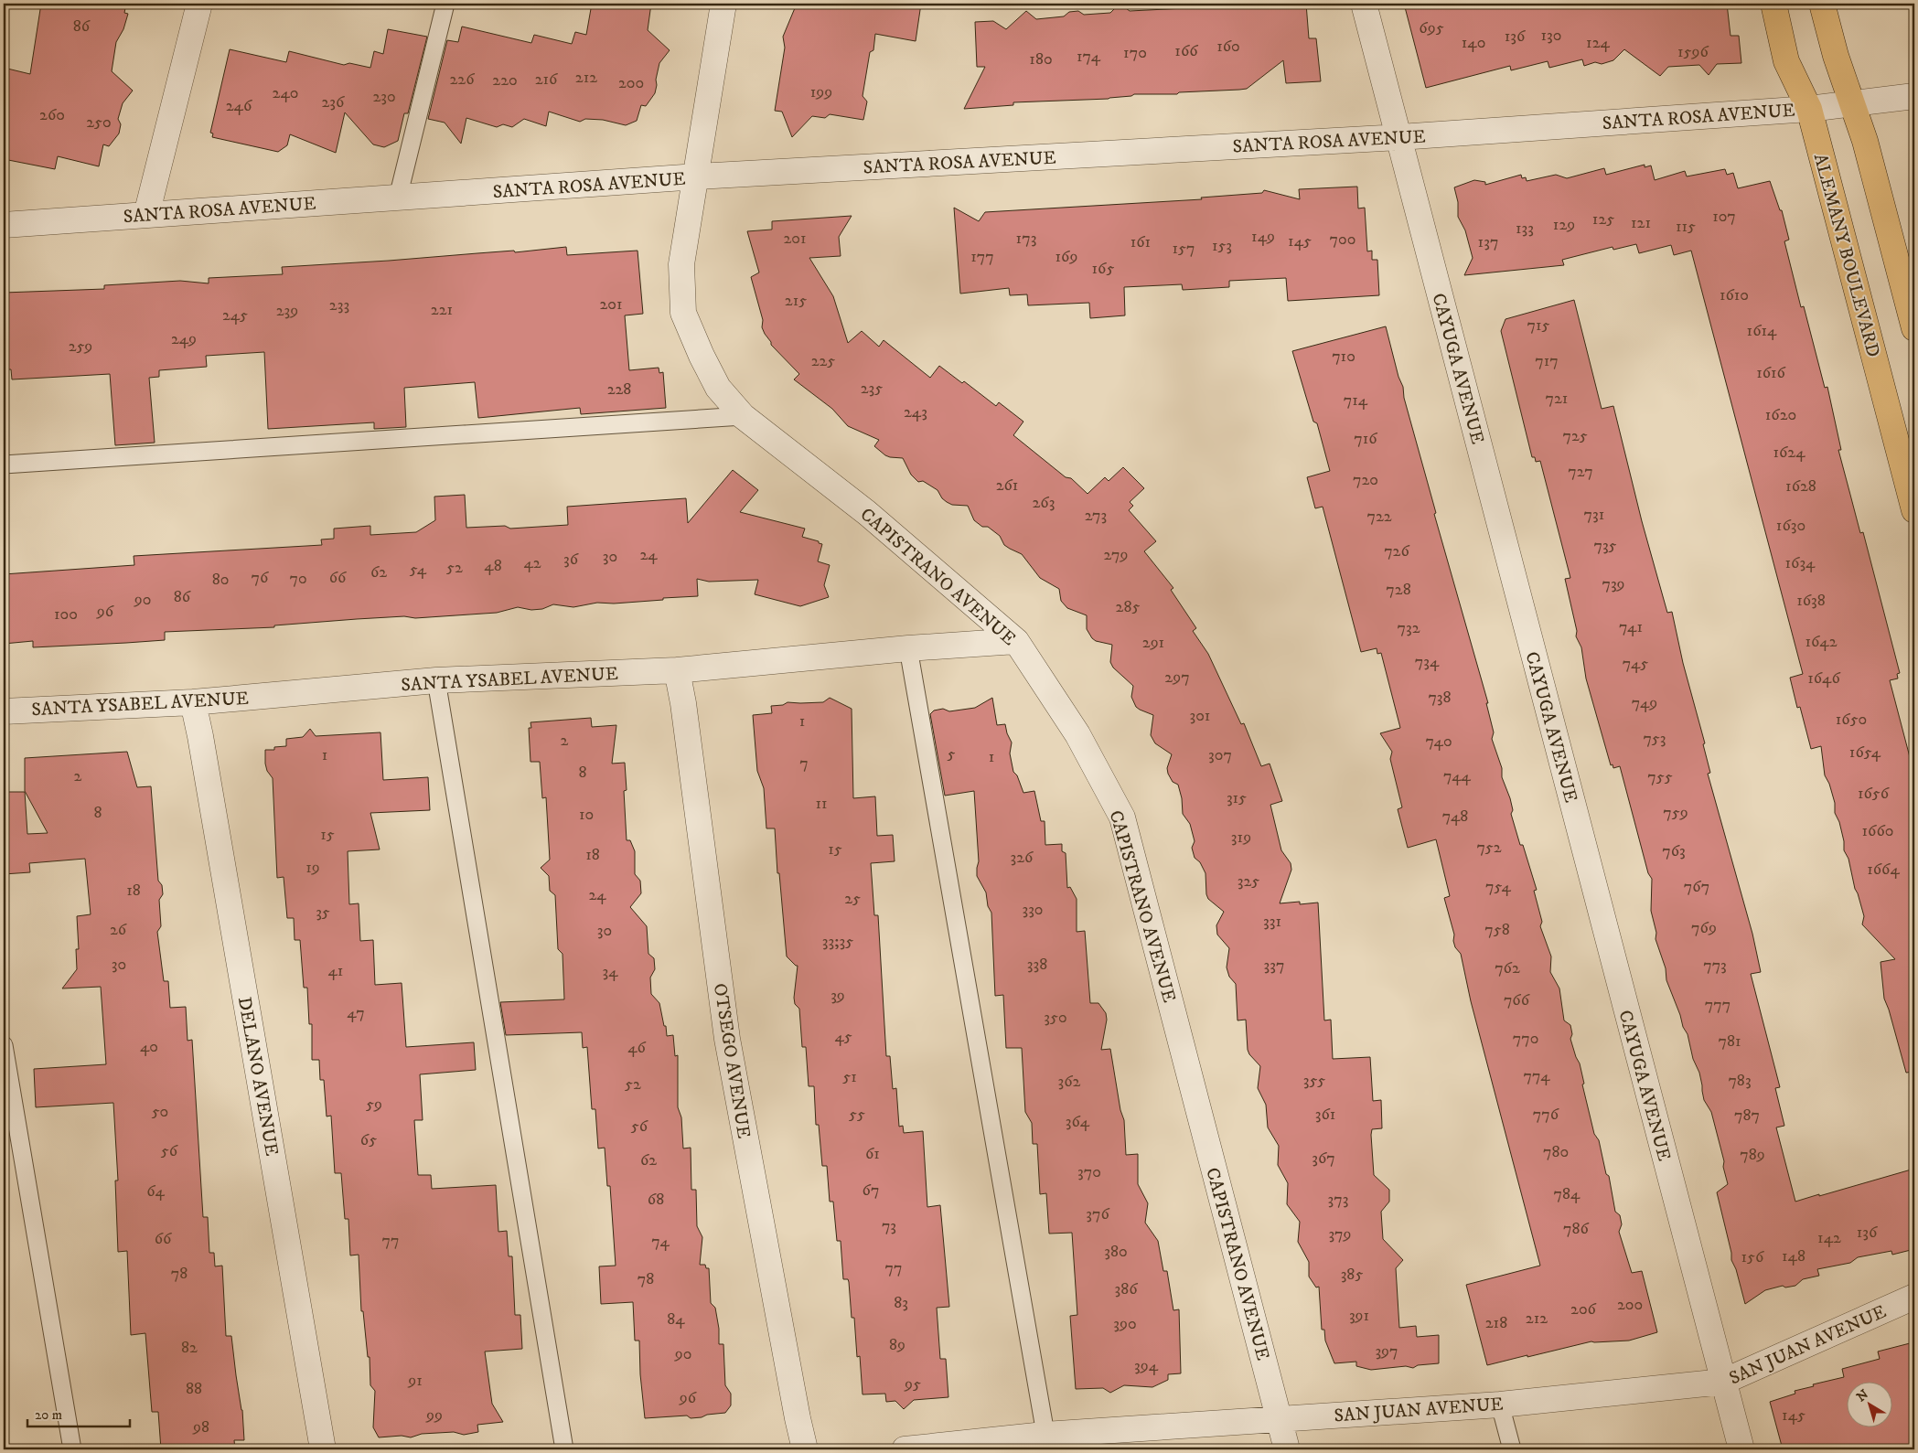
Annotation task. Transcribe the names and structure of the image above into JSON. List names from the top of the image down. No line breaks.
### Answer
{"streets":{"main road":["ALEMANY BOULEVARD"],"street":["SANTA ROSA AVENUE","CAYUGA AVENUE","CAPISTRANO AVENUE","SANTA YSABEL AVENUE","OTSEGO AVENUE","DELANO AVENUE","SAN JUAN AVENUE"]},"crossings":[["SANTA ROSA AVENUE","ALEMANY BOULEVARD"],["SANTA ROSA AVENUE","CAYUGA AVENUE"],["SANTA ROSA AVENUE","CAPISTRANO AVENUE"],["CAYUGA AVENUE","SAN JUAN AVENUE"],["CAPISTRANO AVENUE","SANTA YSABEL AVENUE"],["CAPISTRANO AVENUE","SAN JUAN AVENUE"],["SANTA YSABEL AVENUE","OTSEGO AVENUE"],["SANTA YSABEL AVENUE","DELANO AVENUE"]],"house_numbers":["86","695","130","136","140","124","160","166","1596","170","174","180","212","226","216","220","200","199","240","230","236","246","260","250","107","125","121","129","115","133","149","201","173","700","145","161","137","153","157","177","169","165","1610","215","201","233","221","239","245","715","1614","249","259","710","225","717","1616","235","228","721","714","243","1620","725","716","1624","727","720","261","1628","263","731","273","722","1630","735","726","24","279","30","36","42","1634","48","52","54","62","76","66","70","80","739","728","86","90","1638","285","96","100","741","732","1642","291","734","745","297","1646","738","749","301","1650","1","753","2","740","1654","5","1","307","1","7","8","2","744","755","1656","315","11","8","759","10","748","1660","15","319","752","15","763","18","326","19","1664","325","754","767","18","24","25","330","35","331","769","26","758","30","33;35","30","338","337","773","762","41","34","39","766","777","47","350","45","770","781","40","46","774","51","355","783","362","52","59","50","55","361","776","787","364","56","65","56","780","61","789","367","62","370","67","64","784","68","373","376","73","786","136","379","142","66","77","74","380","148","156","77","78","385","78","386","83","200","206","391","212","84","218","390","89","82","397","90","394","91","95","88","96","99","145","98"],"scale_bar":"20 m","north":"top left"}
